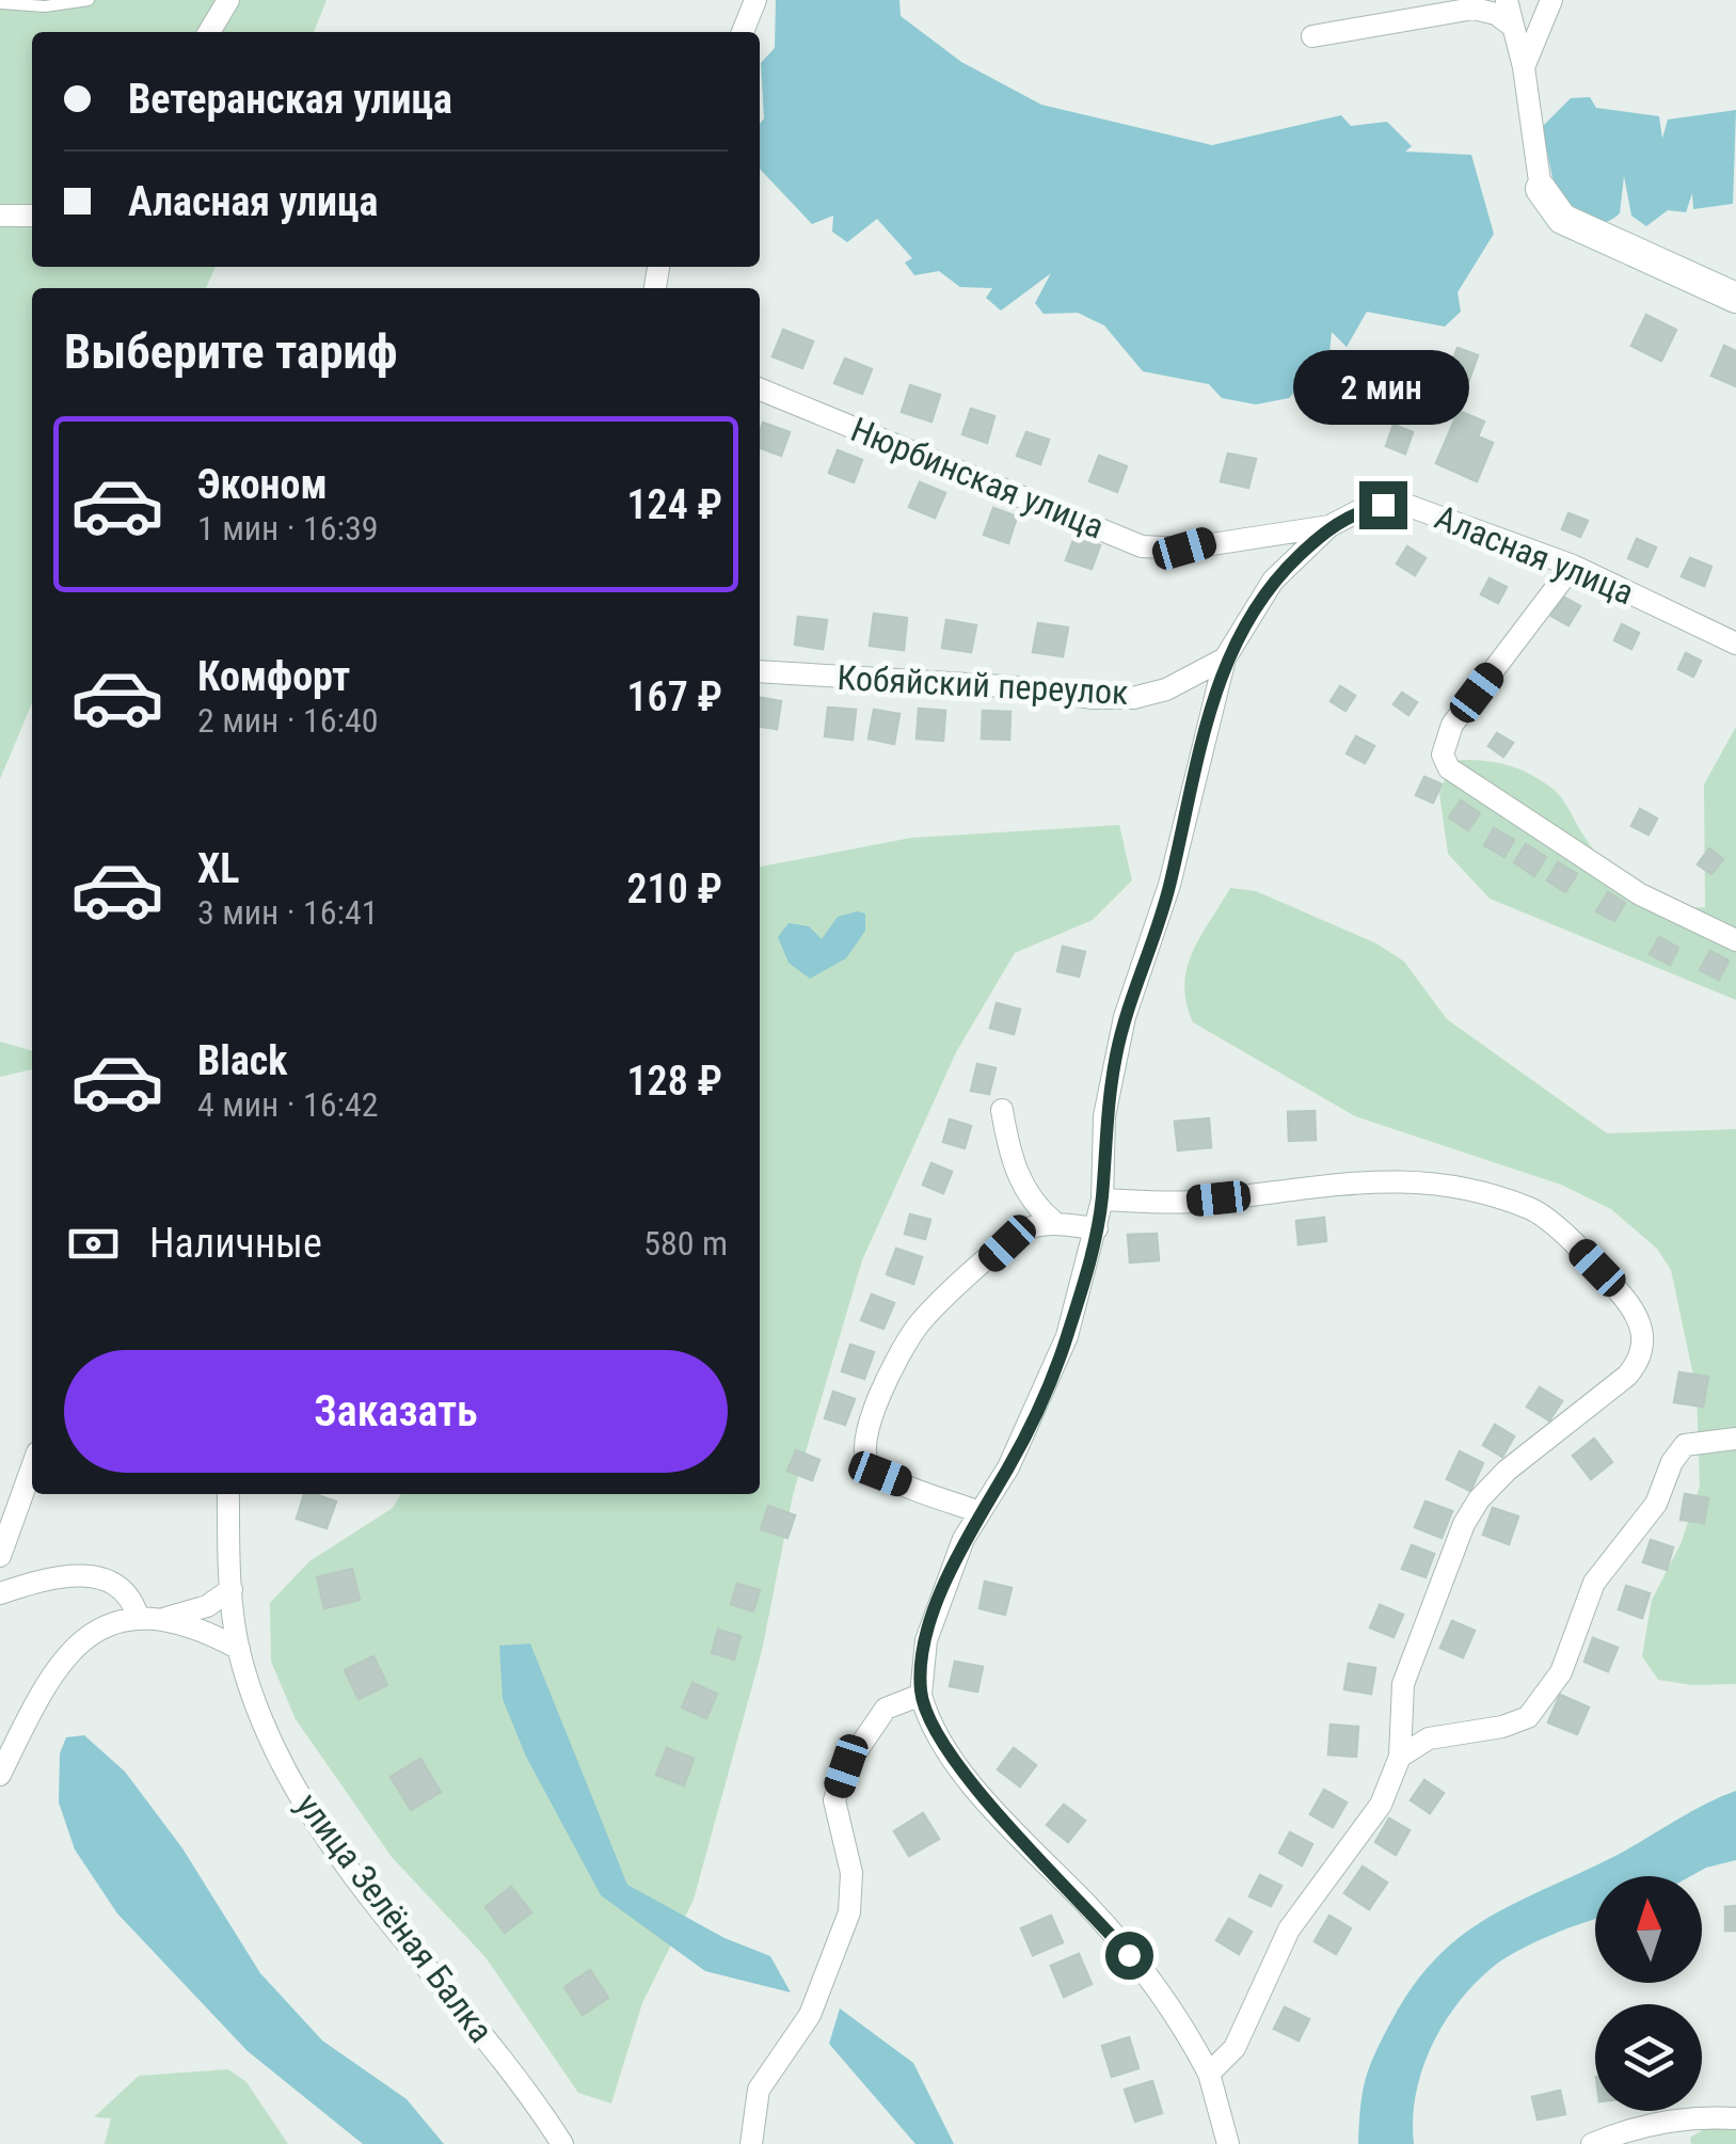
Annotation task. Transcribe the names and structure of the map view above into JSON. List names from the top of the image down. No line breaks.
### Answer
{"streets":{"street":["Нюрбинская улица","Аласная улица","Кобяйский переулок","улица Зелёная Балка"]},"crossings":[["Нюрбинская улица","Аласная улица"],["Нюрбинская улица","Кобяйский переулок"],["Аласная улица","Кобяйский переулок"]],"north":"top","page":{"banner":["Ветеранская улица","Аласная улица"],"heading":"Выберите тариф","bubble":"2 мин","list":[{"name":"Эконом","note":"1 мин · 16:39","value":"124 ₽"},{"name":"Комфорт","note":"2 мин · 16:40","value":"167 ₽"},{"name":"XL","note":"3 мин · 16:41","value":"210 ₽"},{"name":"Black","note":"4 мин · 16:42","value":"128 ₽"}],"pay":["Наличные","580 m"],"buttons":"Заказать"}}
